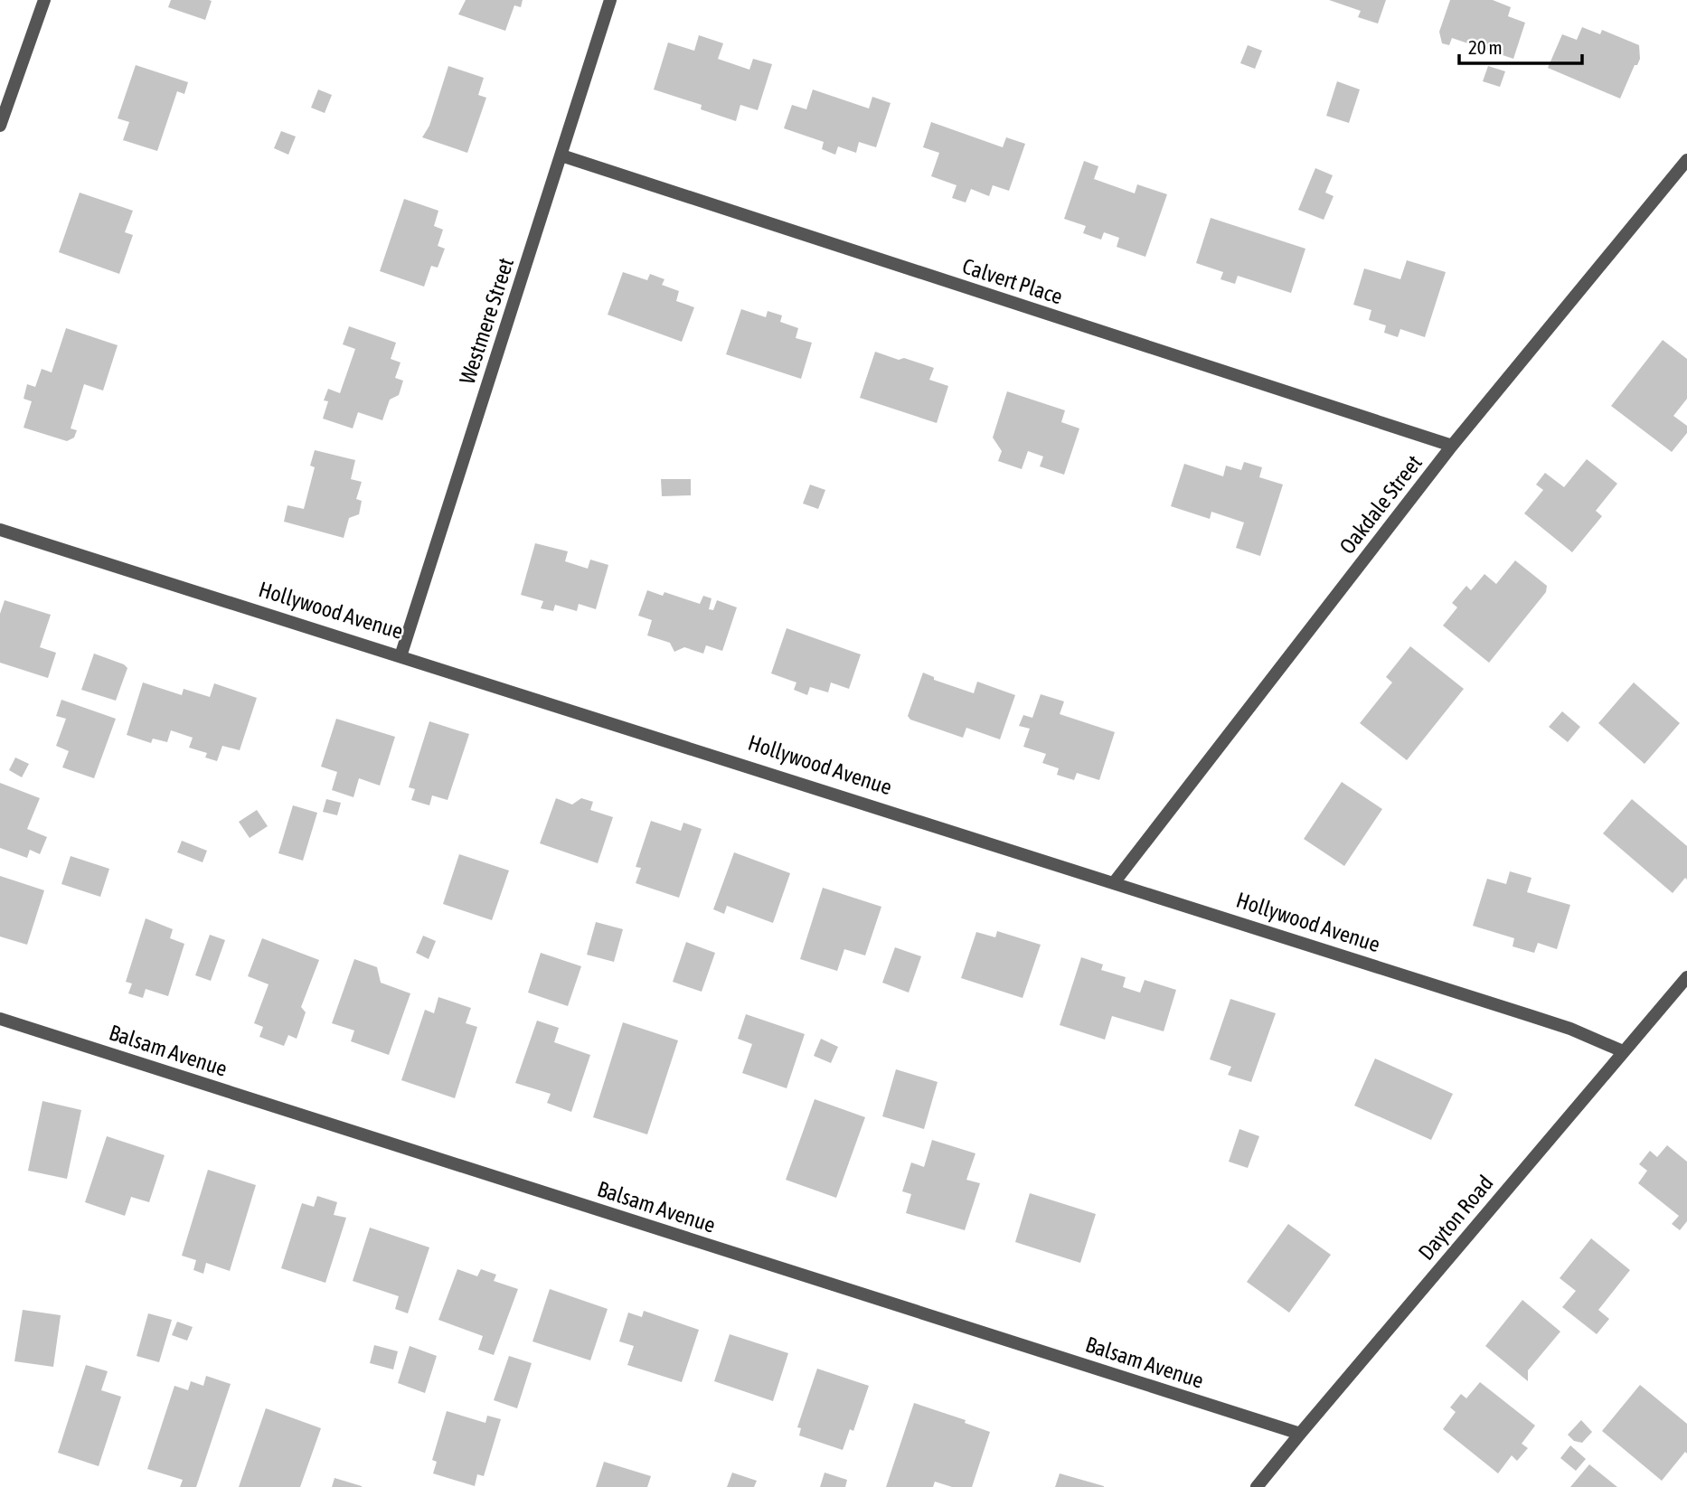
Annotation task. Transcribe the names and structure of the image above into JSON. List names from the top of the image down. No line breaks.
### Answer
{"streets":{"street":["Calvert Place","Westmere Street","Oakdale Street","Hollywood Avenue","Balsam Avenue","Dayton Road"]},"crossings":[["Calvert Place","Westmere Street"],["Calvert Place","Oakdale Street"],["Westmere Street","Hollywood Avenue"],["Oakdale Street","Hollywood Avenue"],["Hollywood Avenue","Dayton Road"],["Balsam Avenue","Dayton Road"]],"scale_bar":"20 m"}
